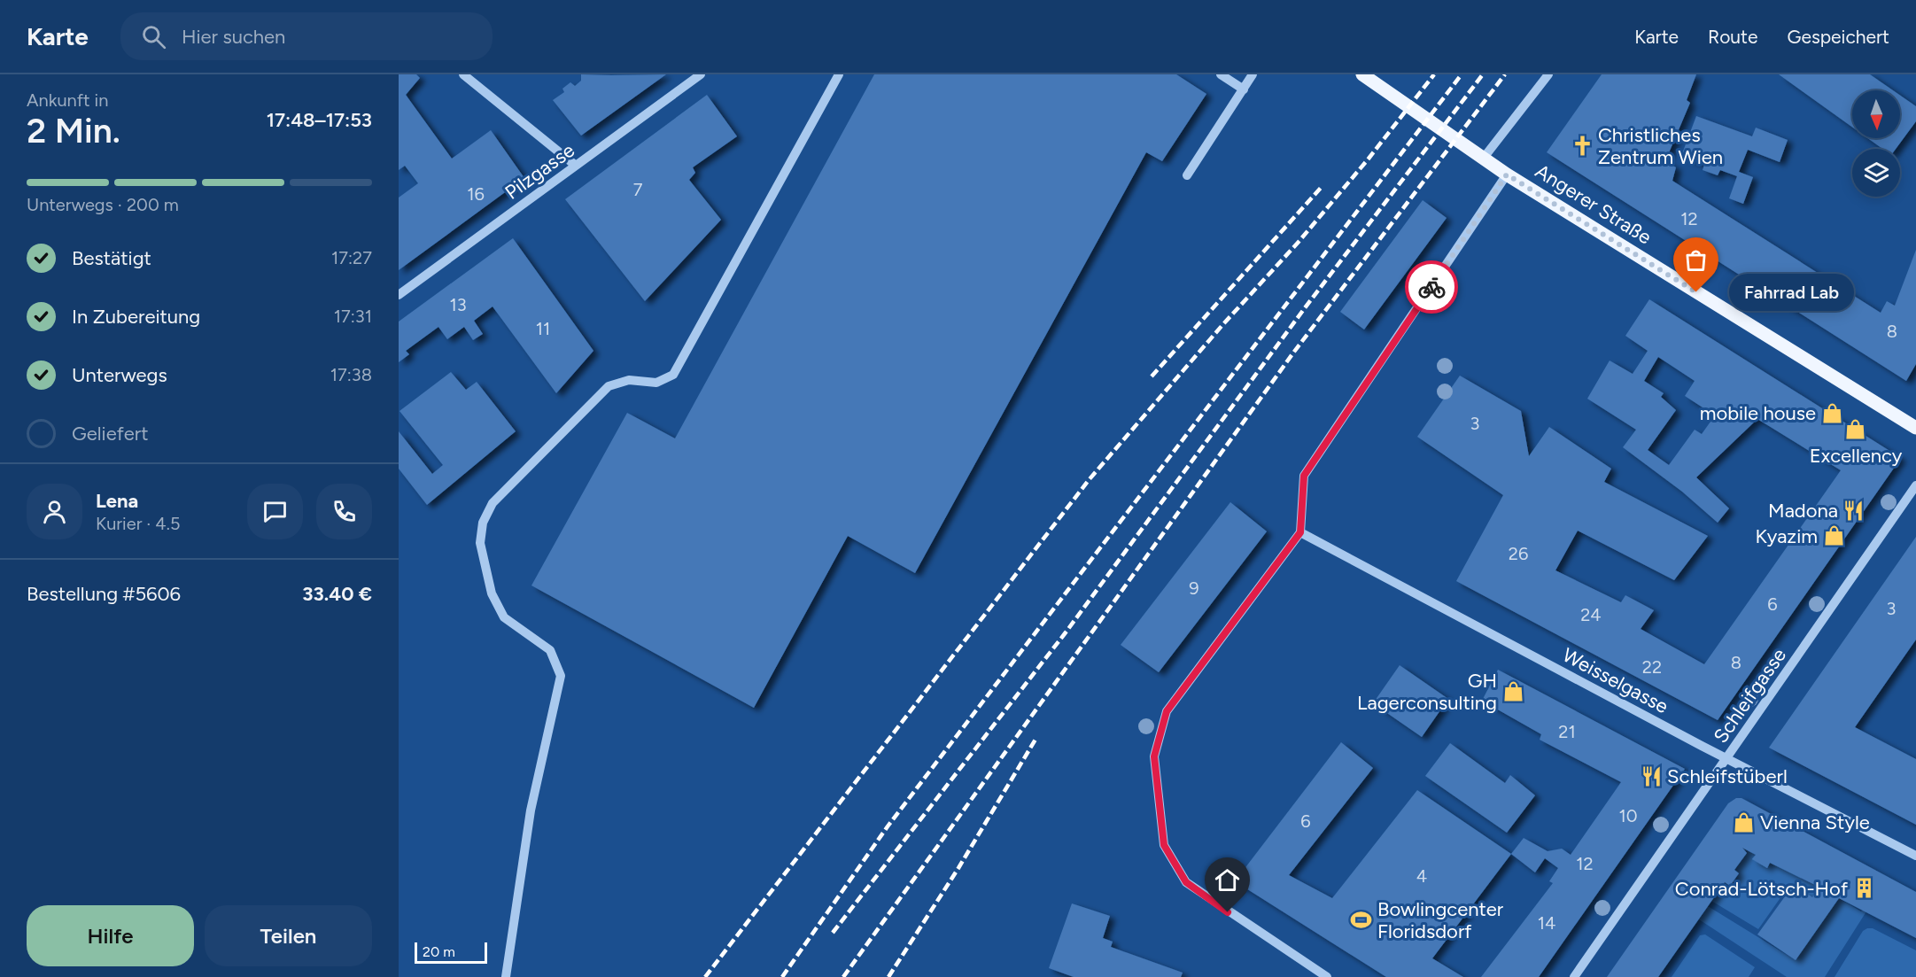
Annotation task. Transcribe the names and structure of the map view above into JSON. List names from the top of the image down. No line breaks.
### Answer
{"streets":{"main road":["Angerer Straße"],"street":["Pilzgasse","Weisselgasse","Schleifgasse"]},"crossings":[["Weisselgasse","Schleifgasse"]],"places":{"church":["Christliches Zentrum Wien"],"other":["Fahrrad Lab"],"shop":["mobile house","Excellency","Kyazim","GH Lagerconsulting","Vienna Style"],"restaurant":["Madona","Schleifstüberl"],"building":["Conrad-Lötsch-Hof"],"sports":["Bowlingcenter Floridsdorf"]},"house_numbers":["7","16","12","13","11","8","3","26","9","6","3","24","8","22","21","10","6","12","4","14"],"scale_bar":"20 m","north":"bottom","page":{"header":"Karte","search":"Hier suchen","nav":["Karte","Route","Gespeichert"],"heading":["2 Min.","Ankunft in","17:48–17:53"],"panel":["Lena","Kurier · 4.5","Bestellung #5606","33.40 €"],"bar":"Unterwegs · 200 m","list":[["Bestätigt","17:27"],["In Zubereitung","17:31"],["Unterwegs","17:38"],"Geliefert"],"bubble":"Fahrrad Lab","buttons":["Hilfe","Teilen"],"scale":"20 m"}}
